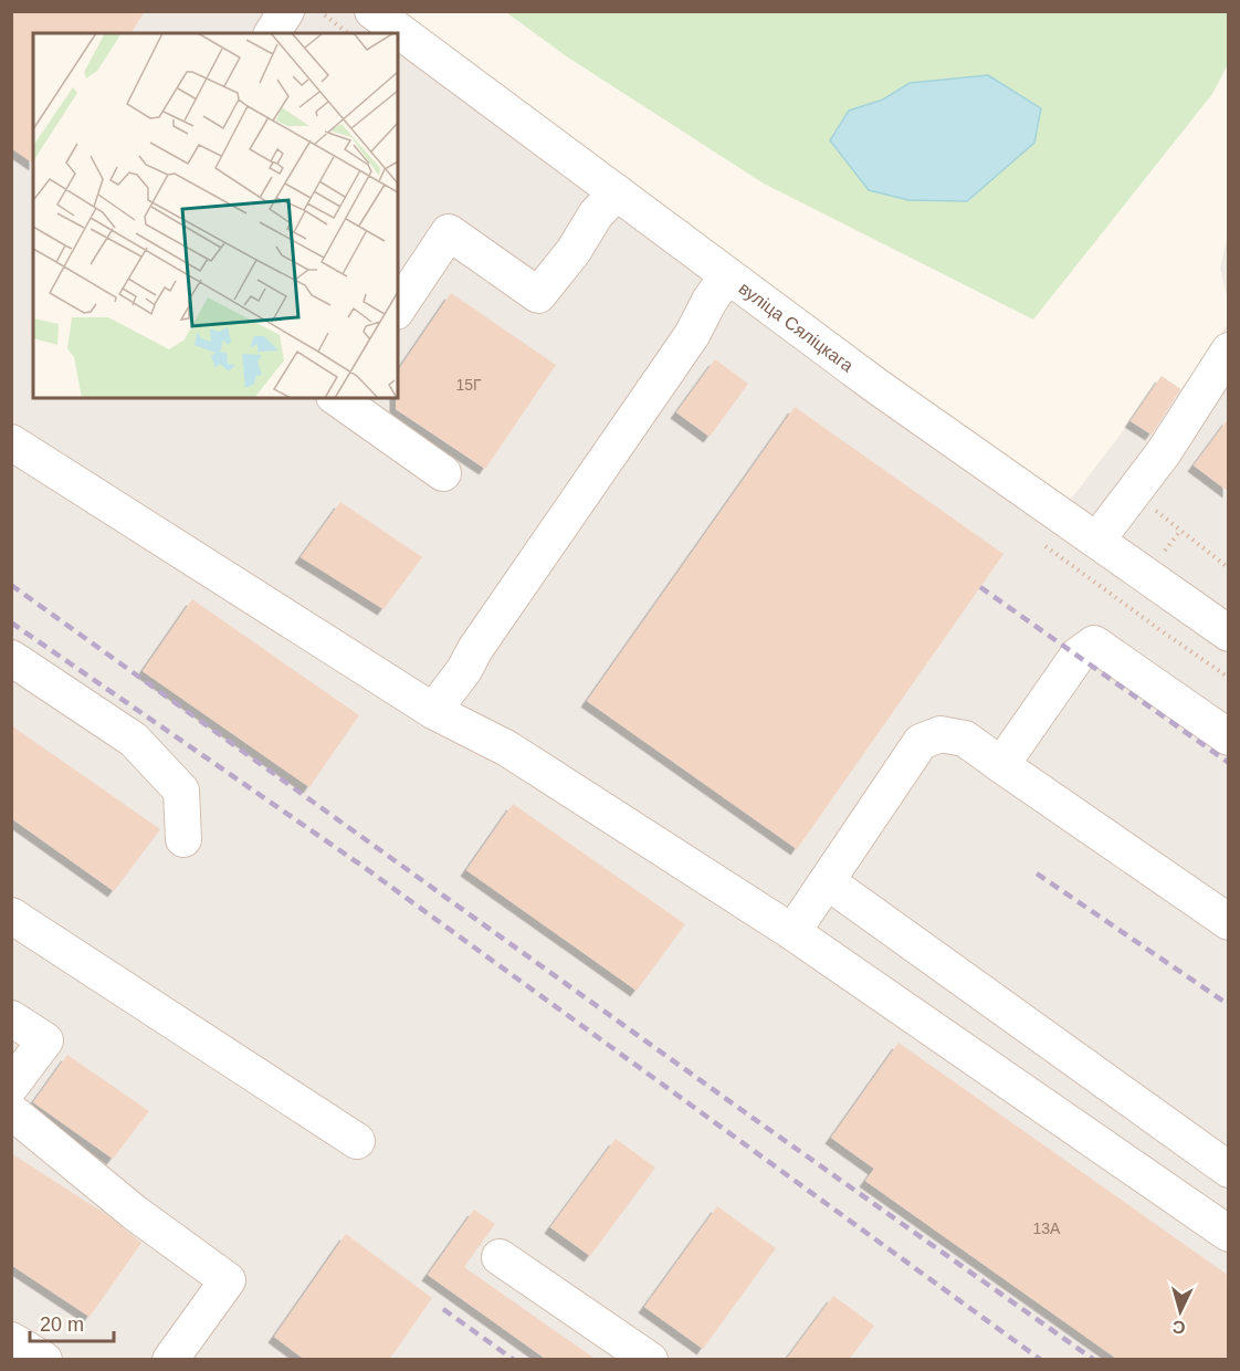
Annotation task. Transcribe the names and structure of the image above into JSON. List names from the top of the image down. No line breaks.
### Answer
{"streets":{"street":["вуліца Сяліцкага"]},"house_numbers":["15Г","13А"],"scale_bar":"20 m","north":"bottom"}
